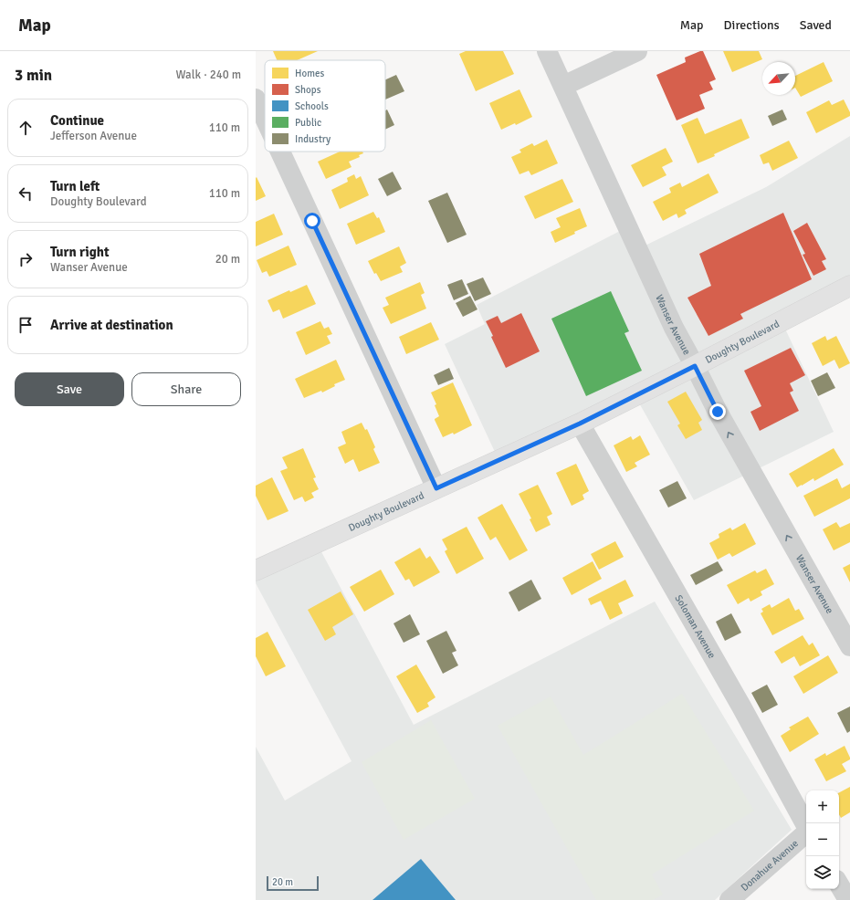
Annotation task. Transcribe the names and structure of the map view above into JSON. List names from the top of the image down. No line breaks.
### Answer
{"streets":{"main road":["Doughty Boulevard"],"street":["Wanser Avenue","Soloman Avenue","Donahue Avenue"]},"crossings":[["Wanser Avenue","Doughty Boulevard"],["Doughty Boulevard","Soloman Avenue"]],"one_way":["Wanser Avenue"],"legend":["Homes","Shops","Schools","Public","Industry"],"scale_bar":"20 m","north":"bottom left","page":{"header":"Map","nav":["Map","Directions","Saved"],"heading":["3 min","Walk · 240 m"],"list":[["Continue","Jefferson Avenue","110 m"],["Turn left","Doughty Boulevard","110 m"],["Turn right","Wanser Avenue","20 m"],"Arrive at destination"],"buttons":["Save","Share"],"map_buttons":["+","−"],"scale":"20 m"}}
